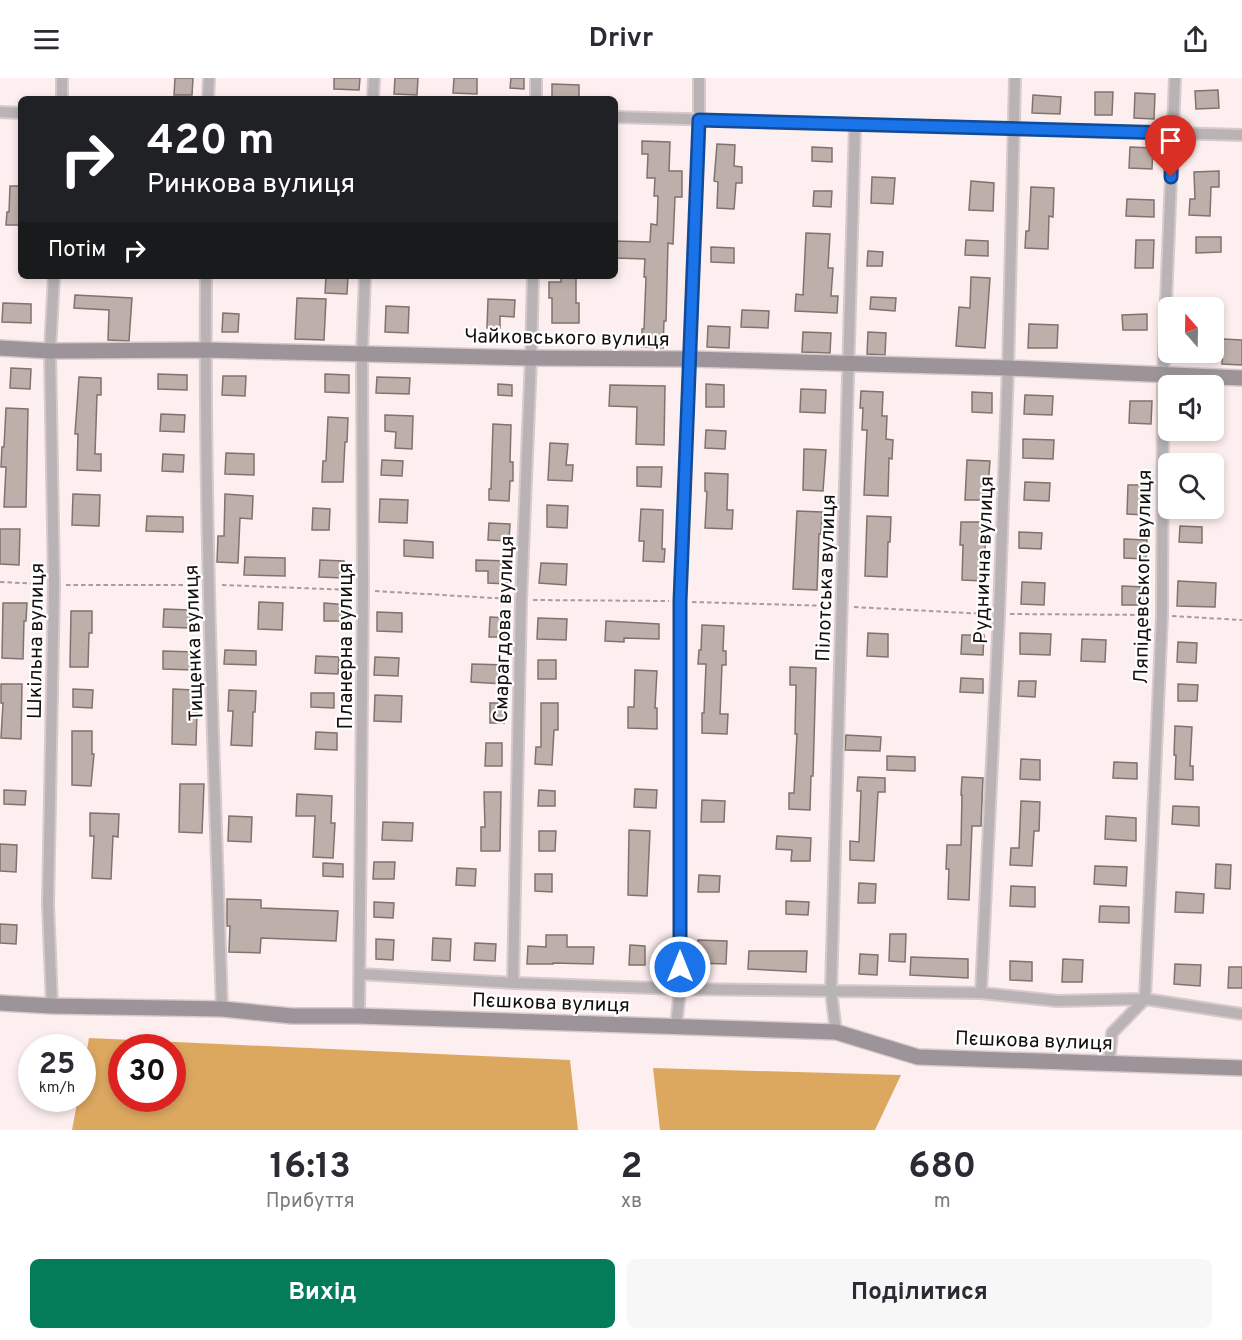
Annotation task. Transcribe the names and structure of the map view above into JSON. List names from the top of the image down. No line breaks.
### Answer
{"streets":{"street":["Чайковського вулиця","Руднична вулиця","Ляпідевського вулиця","Пілотська вулиця","Смарагдова вулиця","Шкільна вулиця","Тищенка вулиця","Планерна вулиця","Пєшкова вулиця"]},"crossings":[["Чайковського вулиця","Руднична вулиця"],["Чайковського вулиця","Пілотська вулиця"],["Чайковського вулиця","Смарагдова вулиця"],["Чайковського вулиця","Шкільна вулиця"],["Чайковського вулиця","Тищенка вулиця"],["Чайковського вулиця","Планерна вулиця"],["Пілотська вулиця","Пєшкова вулиця"],["Шкільна вулиця","Пєшкова вулиця"],["Тищенка вулиця","Пєшкова вулиця"],["Планерна вулиця","Пєшкова вулиця"]],"north":"top","page":{"header":"Drivr","turn":["420 m","Ринкова вулиця"],"then":"Потім","speed":"25 km/h","limit":"30","eta":["16:13","Прибуття","2","хв","680","m"],"buttons":["Вихід","Поділитися"]}}
